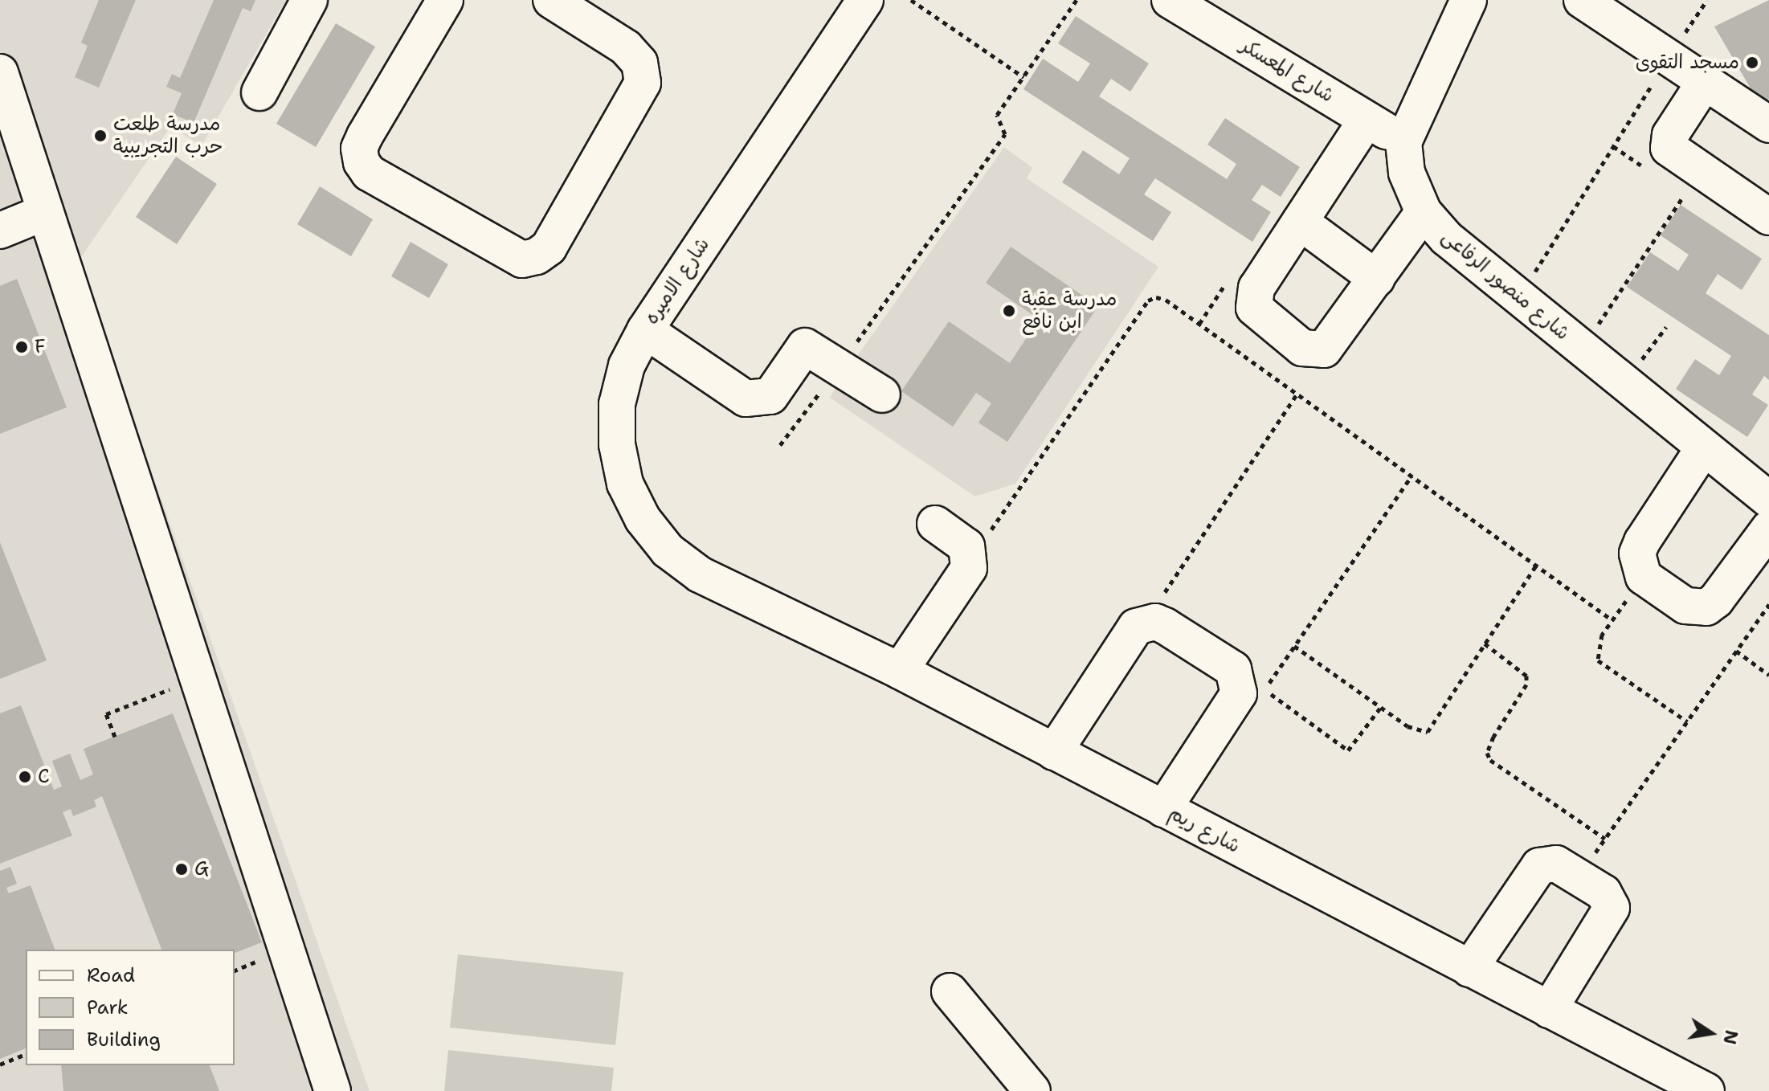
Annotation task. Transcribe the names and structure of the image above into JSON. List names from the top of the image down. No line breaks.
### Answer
{"streets":{"street":["شارع المعسكر","شارع الاميره","شارع منصور الرفاعى","شارع ريم"]},"crossings":[["شارع المعسكر","شارع منصور الرفاعى"],["شارع الاميره","شارع ريم"]],"places":["مسجد التقوى","مدرسة طلعت حرب التجريبية","مدرسة عقبة ابن نافع","F","C","G"],"legend":["Road","Park","Building"],"north":"right"}
